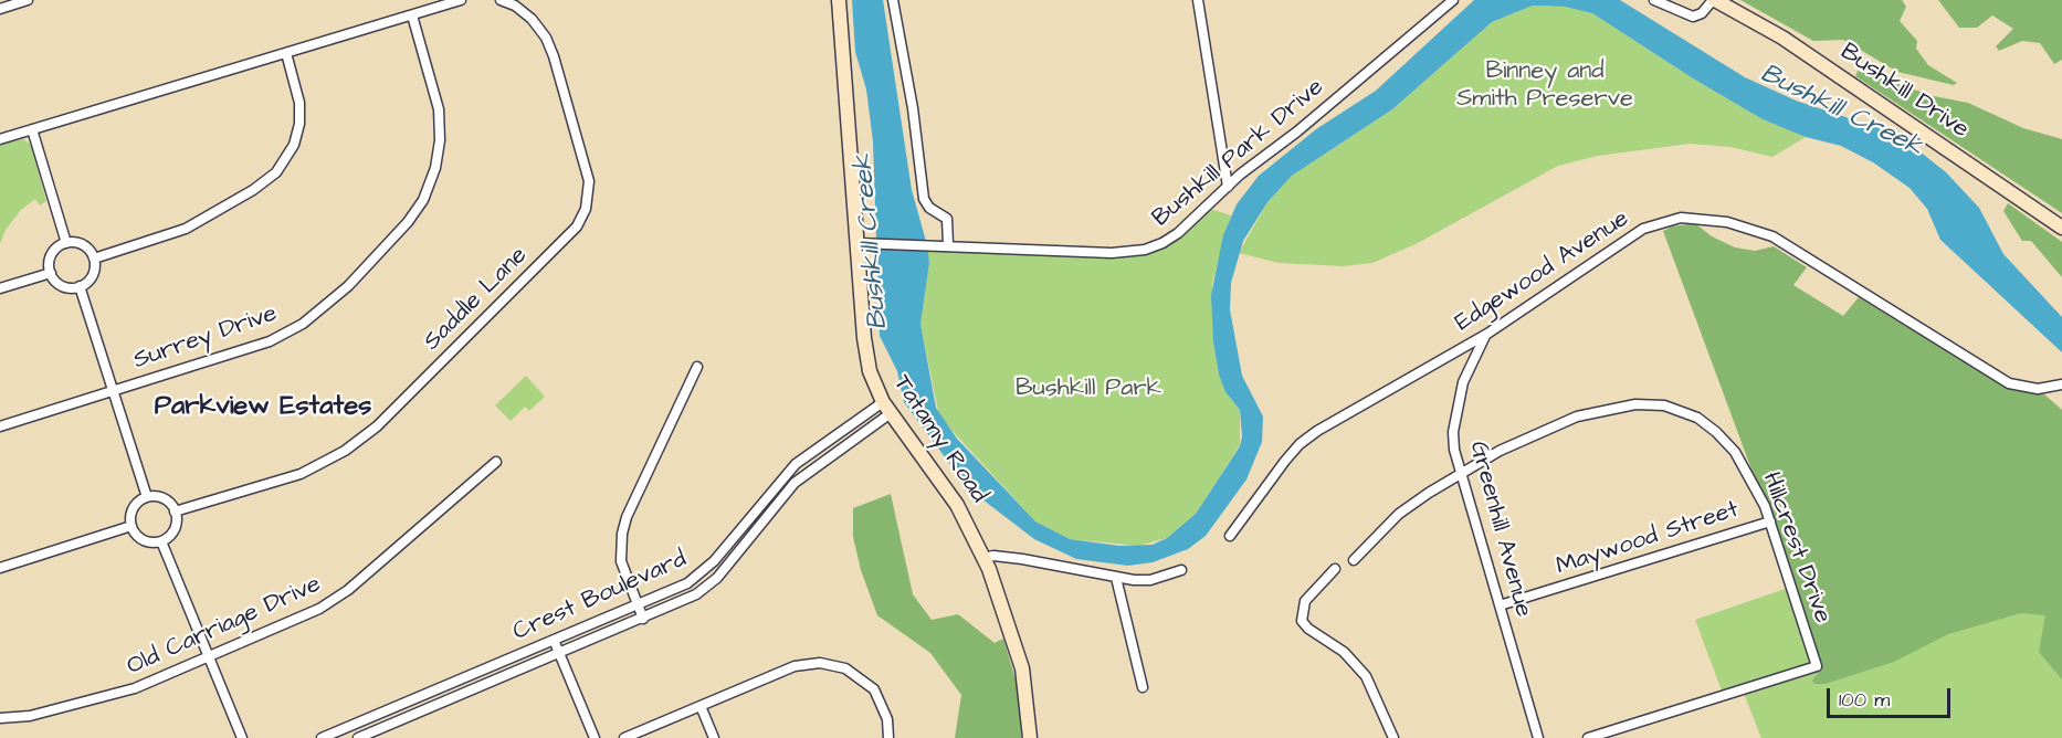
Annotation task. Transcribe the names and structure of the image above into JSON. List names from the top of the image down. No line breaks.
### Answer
{"streets":{"main road":["Bushkill Drive","Tatamy Road"],"street":["Bushkill Park Drive","Edgewood Avenue","Saddle Lane","Surrey Drive","Greenhill Avenue","Maywood Street","Hillcrest Drive","Crest Boulevard","Old Carriage Drive"]},"crossings":[["Bushkill Park Drive","Tatamy Road"],["Edgewood Avenue","Greenhill Avenue"],["Tatamy Road","Crest Boulevard"],["Greenhill Avenue","Maywood Street"],["Greenhill Avenue","Hillcrest Drive"],["Maywood Street","Hillcrest Drive"]],"districts":["Parkview Estates"],"water":["Bushkill Creek"],"parks":["Binney and Smith Preserve","Bushkill Park"],"scale_bar":"100 m"}
